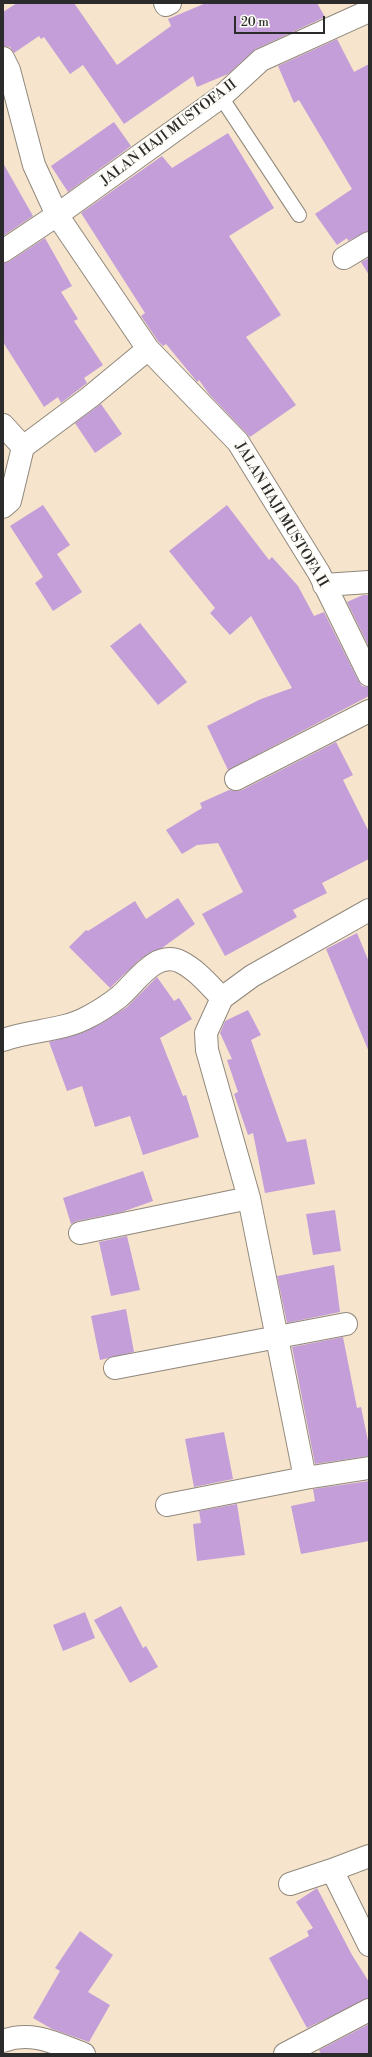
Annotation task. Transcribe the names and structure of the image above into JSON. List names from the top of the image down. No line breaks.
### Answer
{"streets":{"street":["JALAN HAJI MUSTOFA II"]},"scale_bar":"20 m"}
